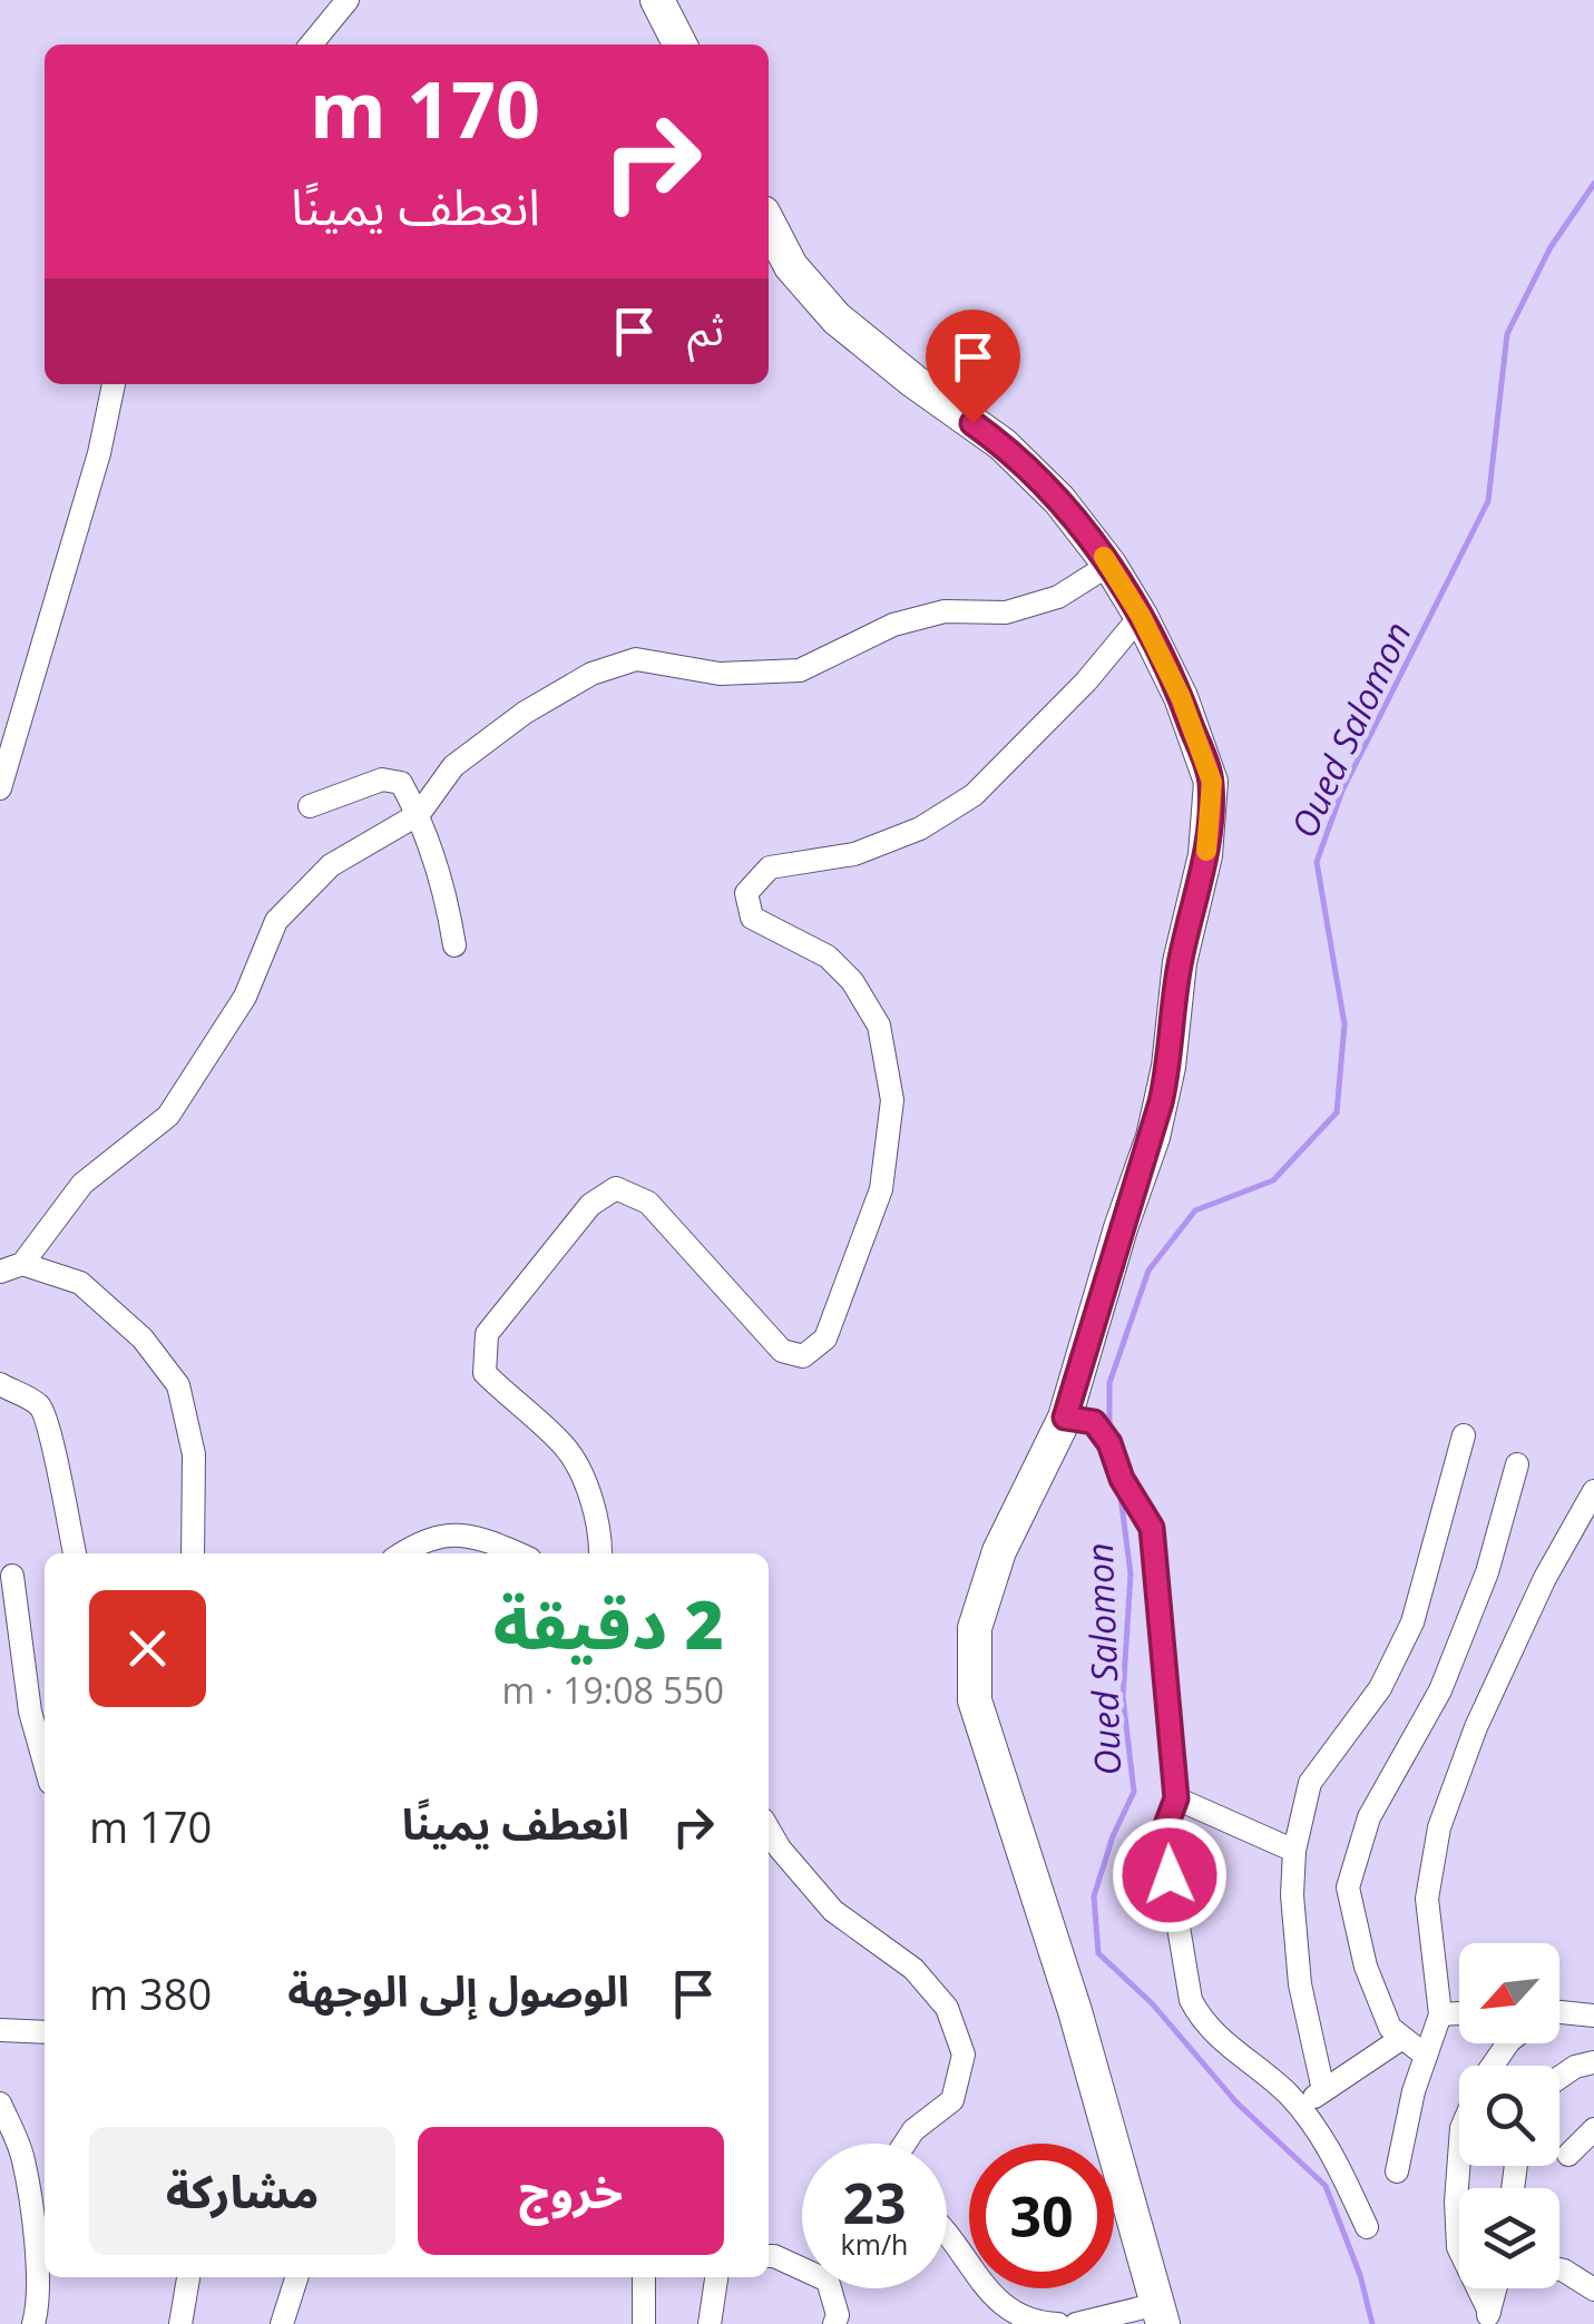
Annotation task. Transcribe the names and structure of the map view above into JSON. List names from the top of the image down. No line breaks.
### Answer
{"water":["Oued Salomon"],"north":"bottom left","page":{"turn":["170 m","انعطف يمينًا"],"then":"ثم","heading":["2 دقيقة","550 m · 19:08"],"list":[{"name":"انعطف يمينًا","value":"170 m"},{"name":"الوصول إلى الوجهة","value":"380 m"}],"buttons":["خروج","مشاركة"],"speed":"23 km/h","limit":"30"}}
